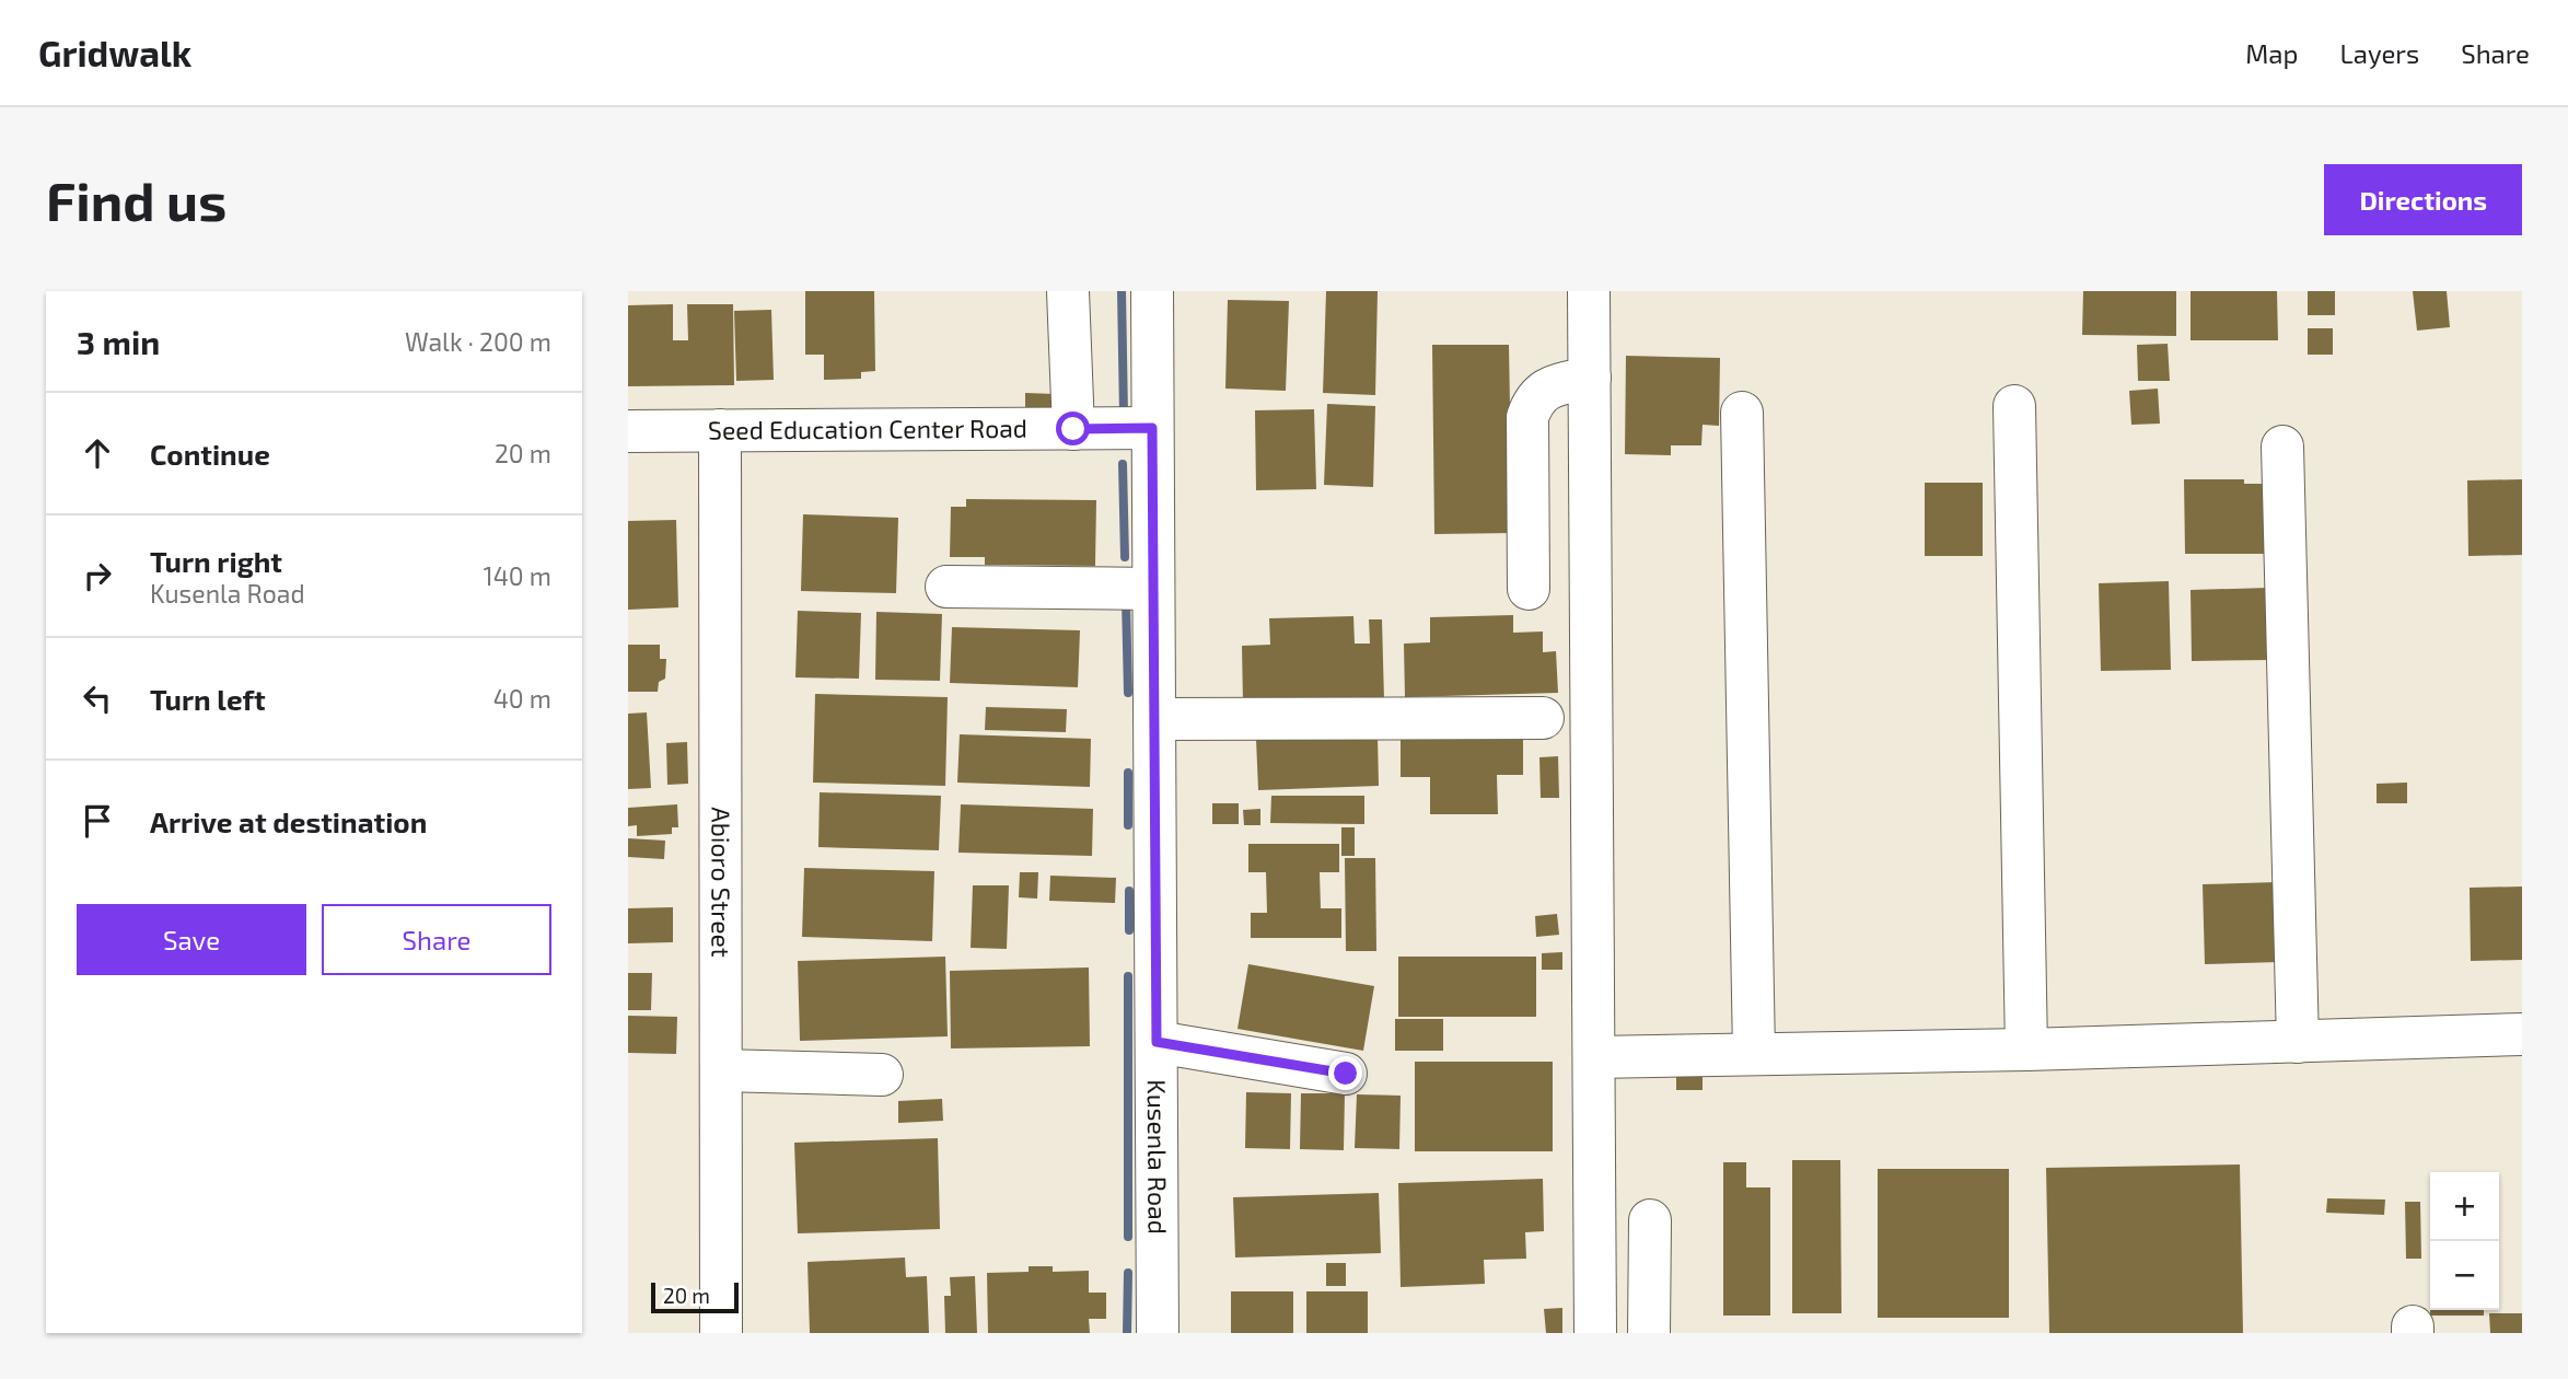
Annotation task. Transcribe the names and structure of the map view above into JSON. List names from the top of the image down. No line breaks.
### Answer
{"streets":{"street":["Seed Education Center Road","Abioro Street","Kusenla Road"]},"crossings":[["Seed Education Center Road","Abioro Street"],["Seed Education Center Road","Kusenla Road"]],"scale_bar":"20 m","page":{"header":"Gridwalk","nav":["Map","Layers","Share"],"buttons":["Directions",["Save","Share"]],"title":"Find us","heading":["3 min","Walk · 200 m"],"list":[["Continue","20 m"],["Turn right","Kusenla Road","140 m"],["Turn left","40 m"],"Arrive at destination"],"map_buttons":["+","−"],"scale":"20 m"}}
